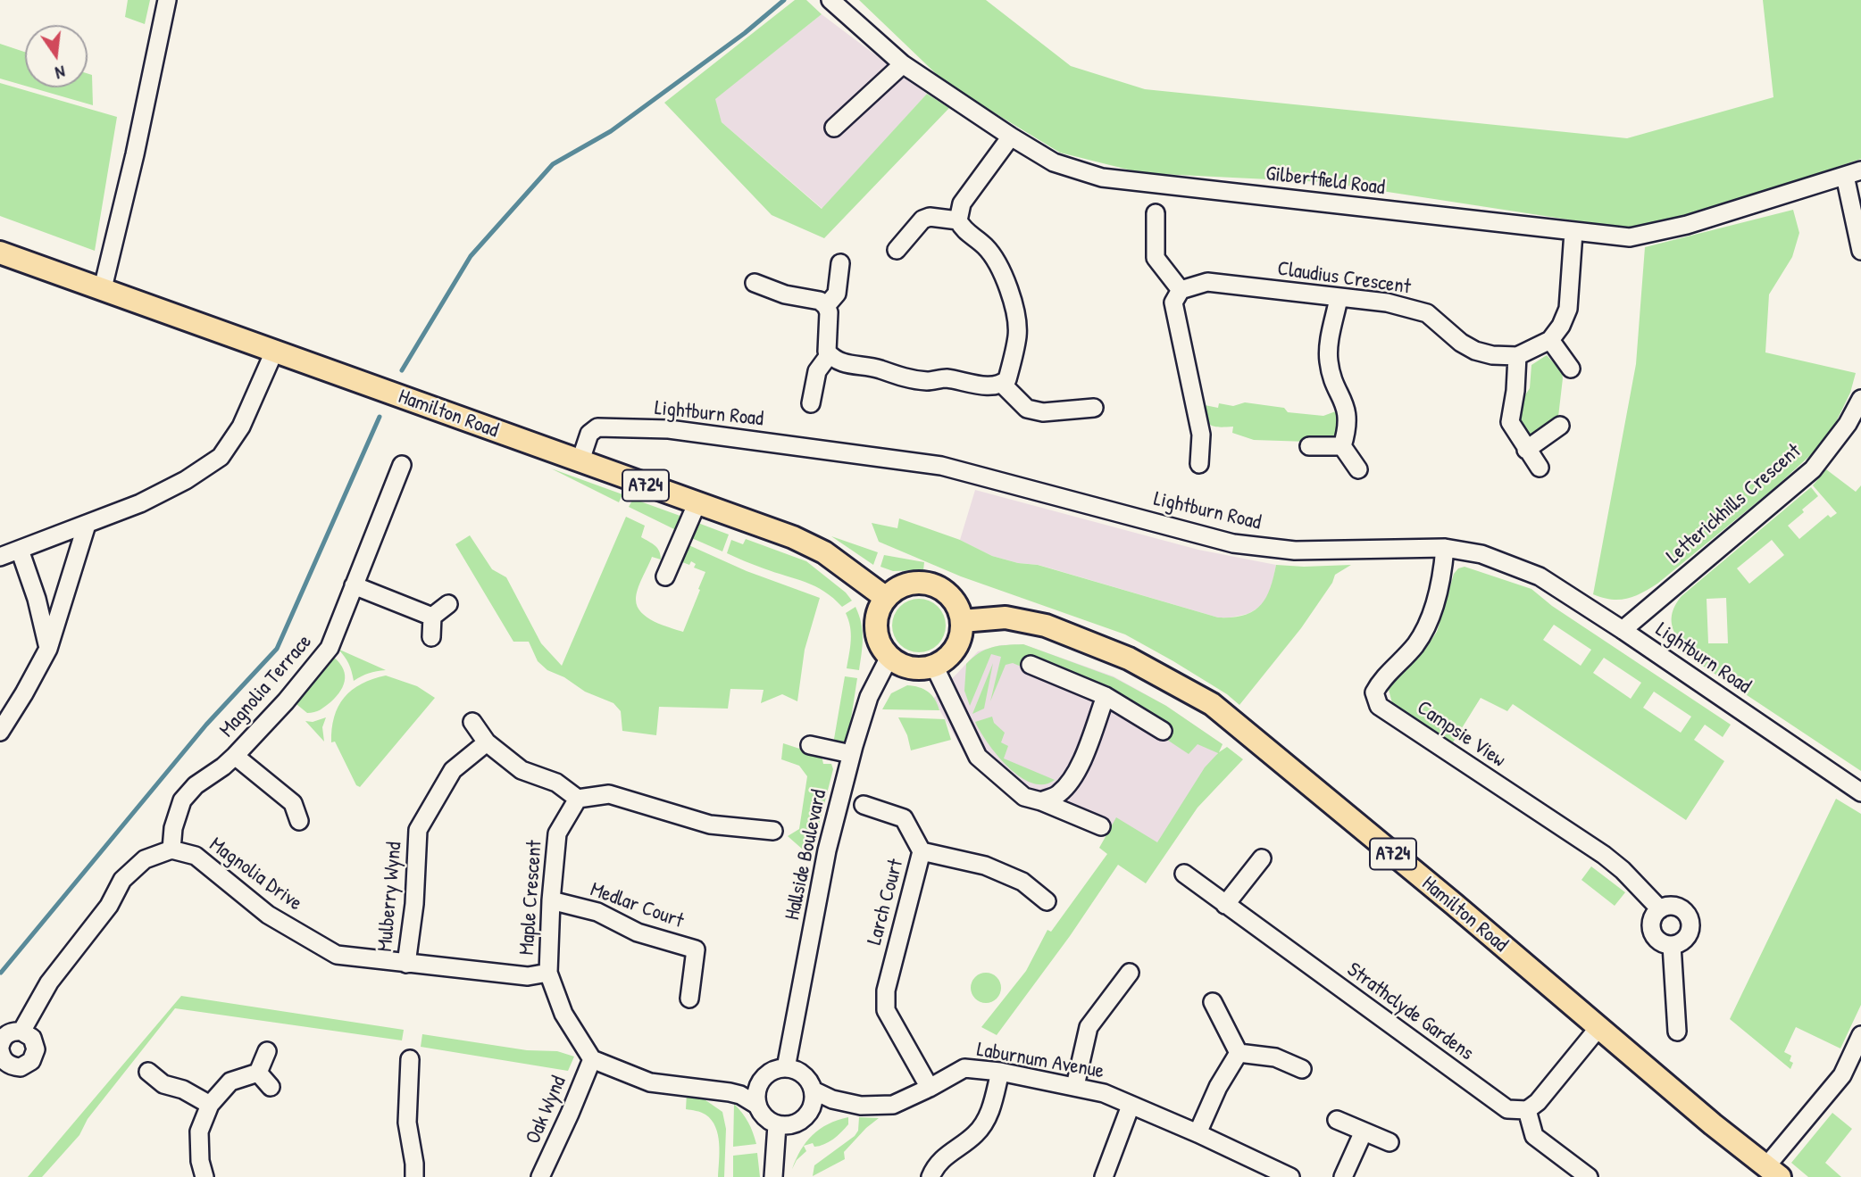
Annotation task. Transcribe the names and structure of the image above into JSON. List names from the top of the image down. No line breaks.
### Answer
{"streets":{"main road":["Hamilton Road","A724"],"street":["Gilbertfield Road","Claudius Crescent","Lightburn Road","Letterickhills Crescent","Magnolia Terrace","Campsie View","Hallside Boulevard","Magnolia Drive","Mulberry Wynd","Maple Crescent","Larch Court","Medlar Court","Strathclyde Gardens","Laburnum Avenue","Oak Wynd"]},"crossings":[["Hamilton Road","Lightburn Road"],["Hamilton Road","Hallside Boulevard"],["Lightburn Road","Letterickhills Crescent"],["Lightburn Road","Campsie View"],["Magnolia Terrace","Magnolia Drive"],["Hallside Boulevard","Laburnum Avenue"],["Magnolia Drive","Mulberry Wynd"],["Magnolia Drive","Maple Crescent"],["Maple Crescent","Medlar Court"],["Maple Crescent","Oak Wynd"],["Larch Court","Laburnum Avenue"]],"north":"bottom"}
